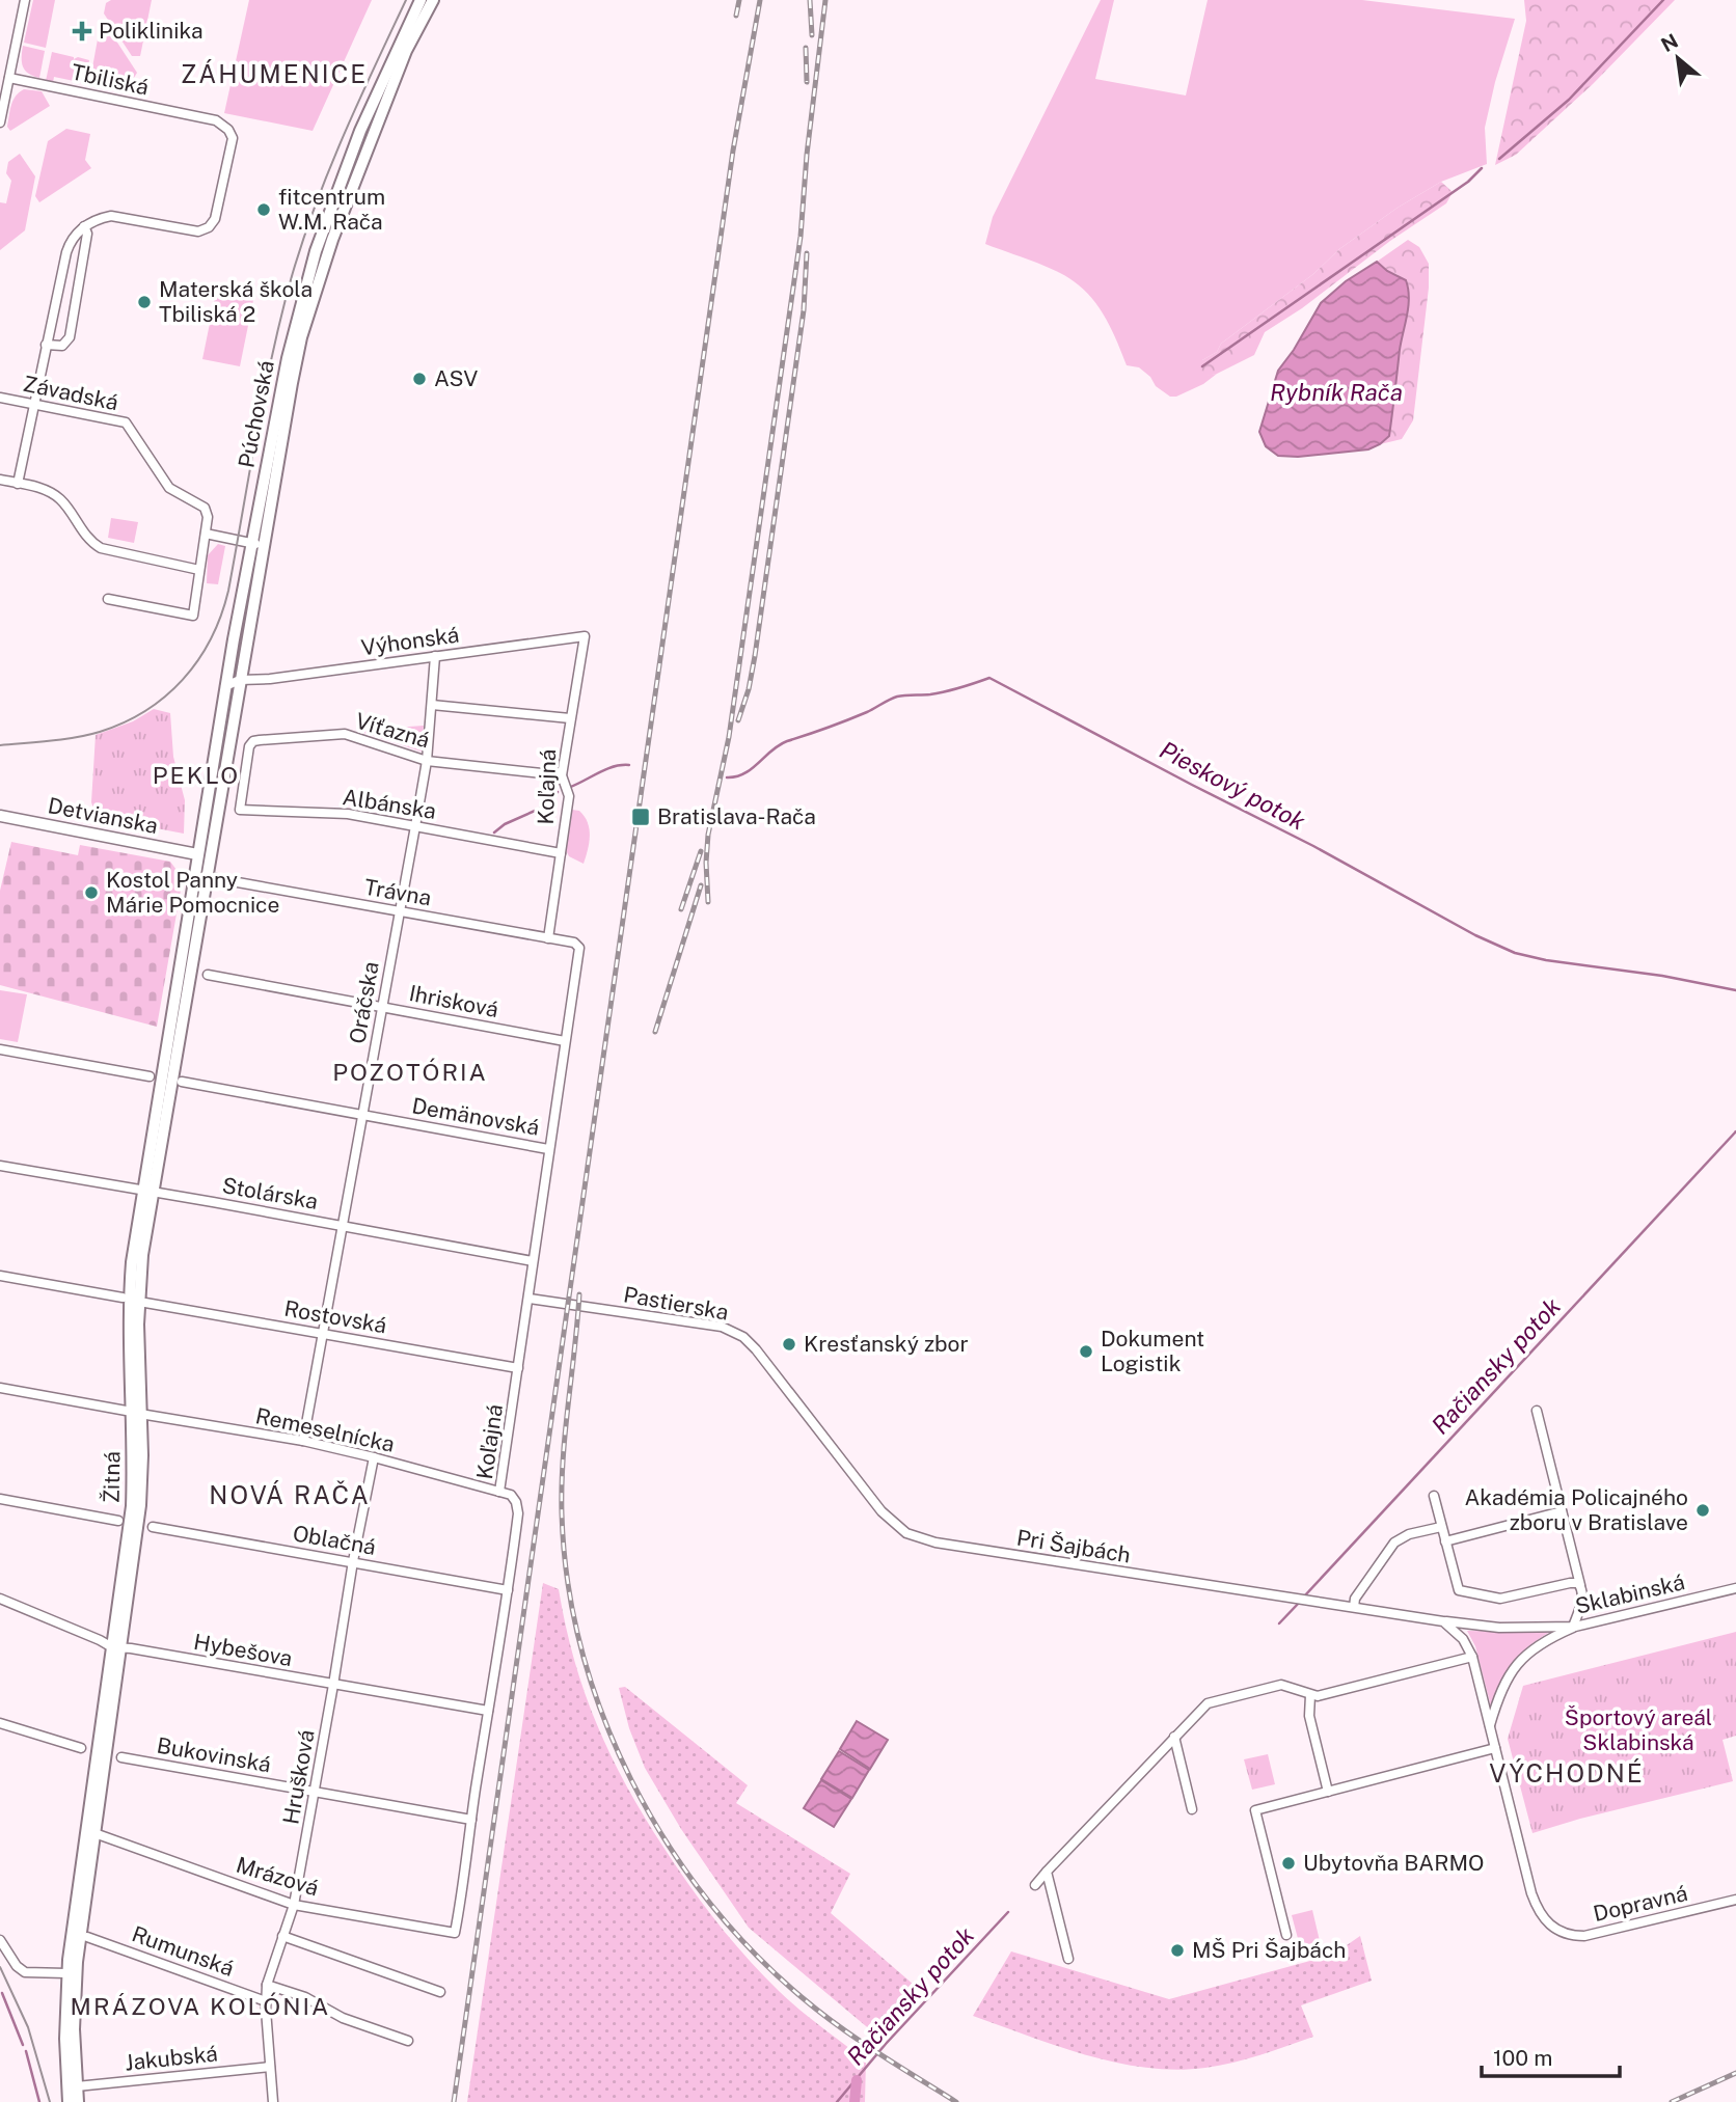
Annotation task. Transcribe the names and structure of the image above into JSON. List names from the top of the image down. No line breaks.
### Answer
{"streets":{"main road":["Púchovská","Žitná"],"street":["Tbiliská","Závadská","Výhonská","Víťazná","Koľajná","Albánska","Detvianska","Trávna","Ihrisková","Oráčska","Demänovská","Stolárska","Pastierska","Rostovská","Remeselnícka","Oblačná","Pri Šajbách","Sklabinská","Hybešova","Bukovinská","Hrušková","Mrázová","Dopravná","Rumunská","Jakubská"]},"crossings":[["Púchovská","Výhonská"],["Púchovská","Detvianska"],["Púchovská","Trávna"],["Púchovská","Žitná"],["Výhonská","Koľajná"],["Výhonská","Oráčska"],["Víťazná","Koľajná"],["Víťazná","Albánska"],["Víťazná","Oráčska"],["Koľajná","Albánska"],["Koľajná","Trávna"],["Koľajná","Ihrisková"],["Koľajná","Demänovská"],["Koľajná","Stolárska"],["Koľajná","Pastierska"],["Koľajná","Rostovská"],["Koľajná","Remeselnícka"],["Koľajná","Oblačná"],["Koľajná","Hybešova"],["Koľajná","Bukovinská"],["Koľajná","Mrázová"],["Albánska","Oráčska"],["Detvianska","Žitná"],["Trávna","Oráčska"],["Trávna","Žitná"],["Ihrisková","Oráčska"],["Oráčska","Demänovská"],["Oráčska","Stolárska"],["Oráčska","Rostovská"],["Oráčska","Remeselnícka"],["Stolárska","Žitná"],["Pastierska","Pri Šajbách"],["Remeselnícka","Žitná"],["Remeselnícka","Hrušková"],["Žitná","Hybešova"],["Žitná","Mrázová"],["Žitná","Jakubská"],["Oblačná","Hrušková"],["Pri Šajbách","Sklabinská"],["Hybešova","Hrušková"],["Bukovinská","Hrušková"],["Hrušková","Mrázová"],["Hrušková","Rumunská"],["Hrušková","Jakubská"]],"districts":["ZÁHUMENICE","PEKLO","POZOTÓRIA","NOVÁ RAČA","VÝCHODNÉ","MRÁZOVA KOLÓNIA"],"water":["Rybník Rača","Pieskový potok","Račiansky potok"],"parks":["Športový areál Sklabinská"],"places":{"health":["Poliklinika"],"other":["fitcentrum W.M. Rača","Materská škola Tbiliská 2","ASV","Kostol Panny Márie Pomocnice","Kresťanský zbor","Dokument Logistik","Akadémia Policajného zboru v Bratislave","Ubytovňa BARMO","MŠ Pri Šajbách"],"transit":["Bratislava-Rača"]},"scale_bar":"100 m","north":"top left"}
